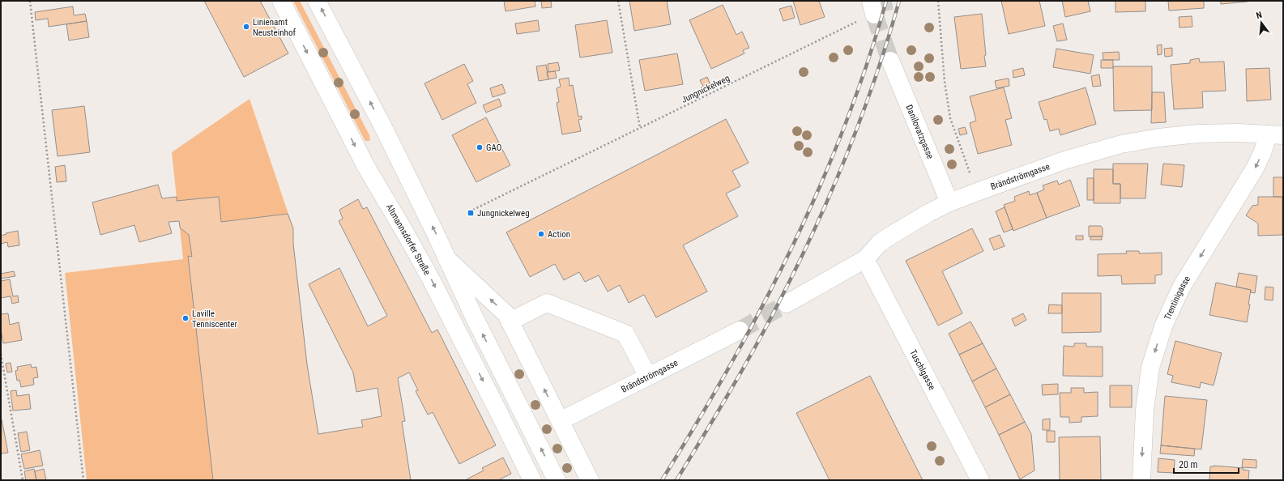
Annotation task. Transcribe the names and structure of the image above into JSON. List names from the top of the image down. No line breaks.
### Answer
{"streets":{"street":["Danilovatzgasse","Brändströmgasse","Altmannsdorfer Straße","Trentinigasse","Tuschlgasse"],"path":["Jungnickelweg"]},"crossings":[["Danilovatzgasse","Brändströmgasse"],["Brändströmgasse","Trentinigasse"],["Brändströmgasse","Tuschlgasse"]],"one_way":["Trentinigasse"],"places":{"other":["Linienamt Neusteinhof","GAO","Action","Laville Tenniscenter"],"transit":["Jungnickelweg"]},"scale_bar":"20 m","north":"top"}
